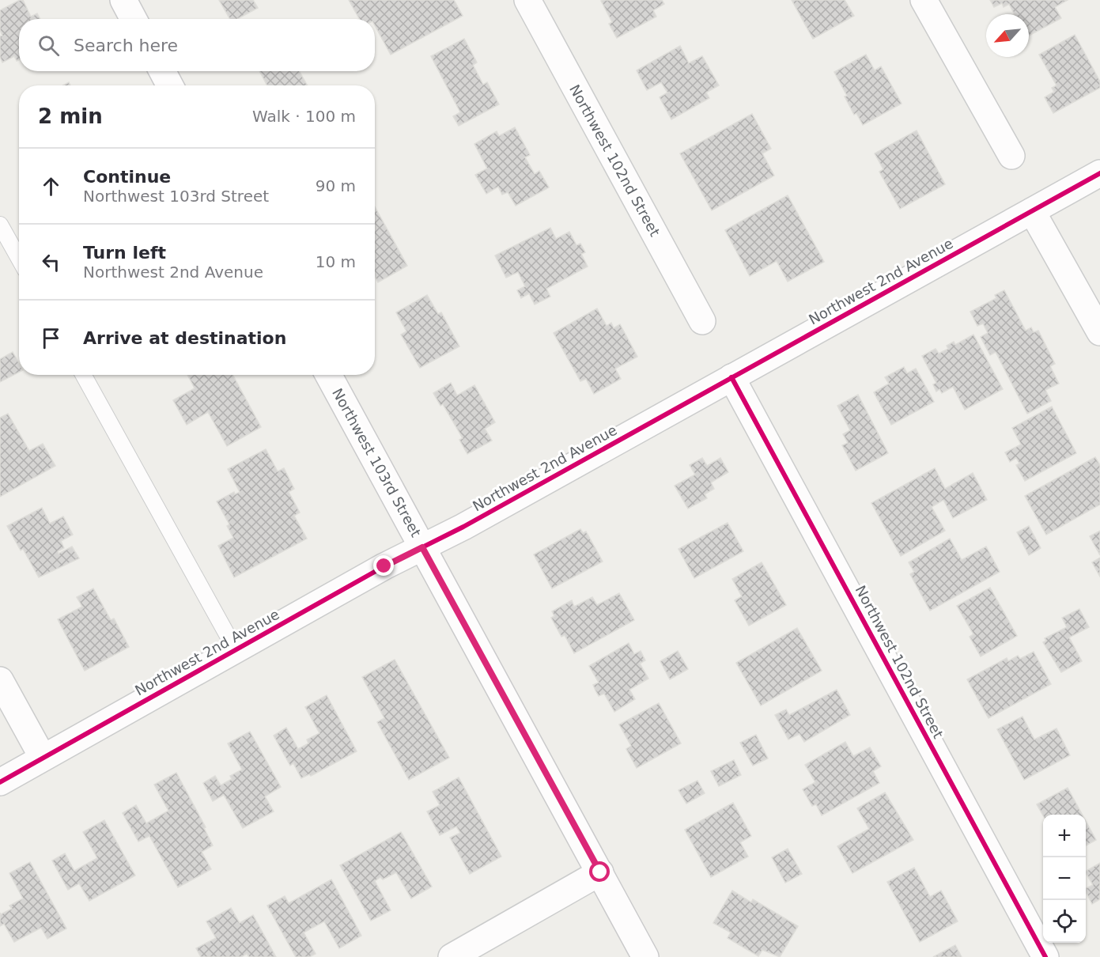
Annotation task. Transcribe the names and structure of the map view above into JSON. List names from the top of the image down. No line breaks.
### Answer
{"streets":{"street":["Northwest 102nd Street","Northwest 2nd Avenue","Northwest 103rd Street"]},"crossings":[["Northwest 102nd Street","Northwest 2nd Avenue"],["Northwest 2nd Avenue","Northwest 103rd Street"]],"north":"bottom left","page":{"search":"Search here","heading":["2 min","Walk · 100 m"],"list":[["Continue","Northwest 103rd Street","90 m"],["Turn left","Northwest 2nd Avenue","10 m"],"Arrive at destination"],"map_buttons":["+","−"]}}
